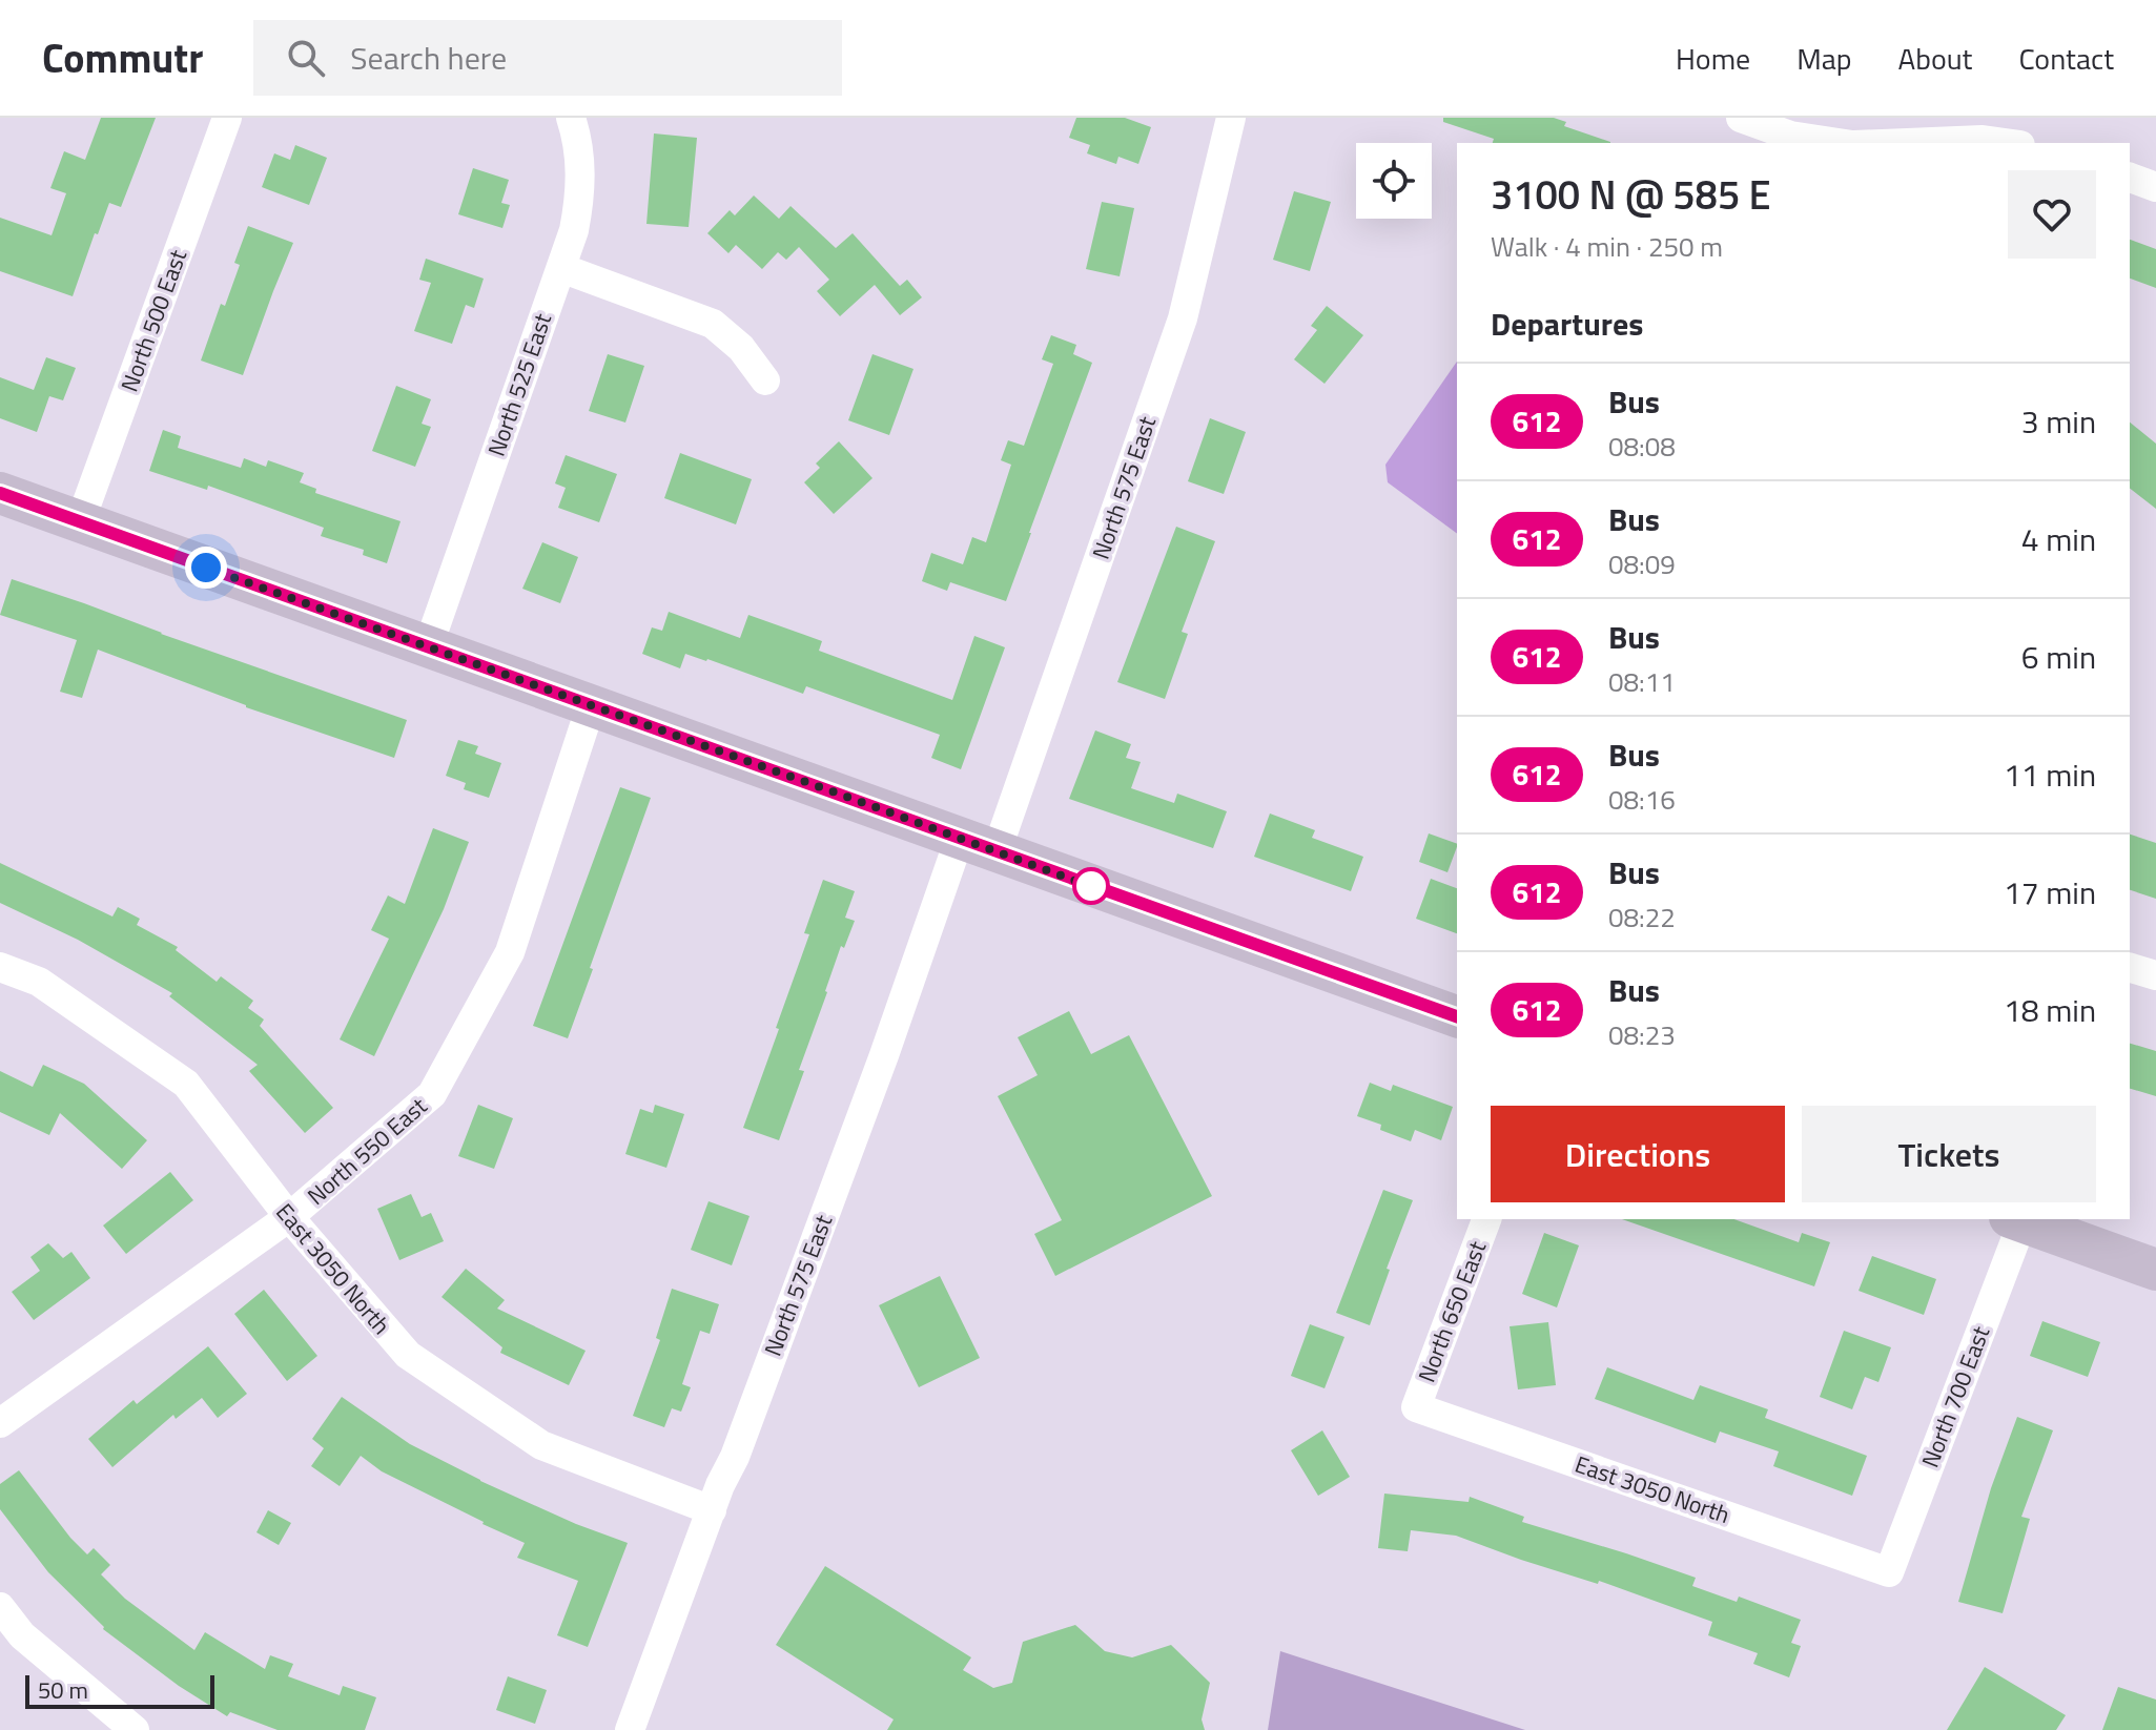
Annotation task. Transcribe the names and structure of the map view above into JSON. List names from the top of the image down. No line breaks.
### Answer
{"streets":{"street":["North 500 East","North 525 East","North 575 East","North 550 East","East 3050 North","North 650 East","North 700 East"]},"crossings":[["North 575 East","East 3050 North"],["North 550 East","East 3050 North"],["East 3050 North","North 650 East"],["East 3050 North","North 700 East"]],"lines":["bus line 612"],"scale_bar":"50 m","page":{"header":"Commutr","search":"Search here","nav":["Home","Map","About","Contact"],"heading":[["3100 N @ 585 E","Walk · 4 min · 250 m"],"Departures"],"list":[{"mark":"612","name":"Bus","note":"08:08","value":"3 min"},{"mark":"612","name":"Bus","note":"08:09","value":"4 min"},{"mark":"612","name":"Bus","note":"08:11","value":"6 min"},{"mark":"612","name":"Bus","note":"08:16","value":"11 min"},{"mark":"612","name":"Bus","note":"08:22","value":"17 min"},{"mark":"612","name":"Bus","note":"08:23","value":"18 min"}],"buttons":["Directions","Tickets"],"scale":"50 m"}}
